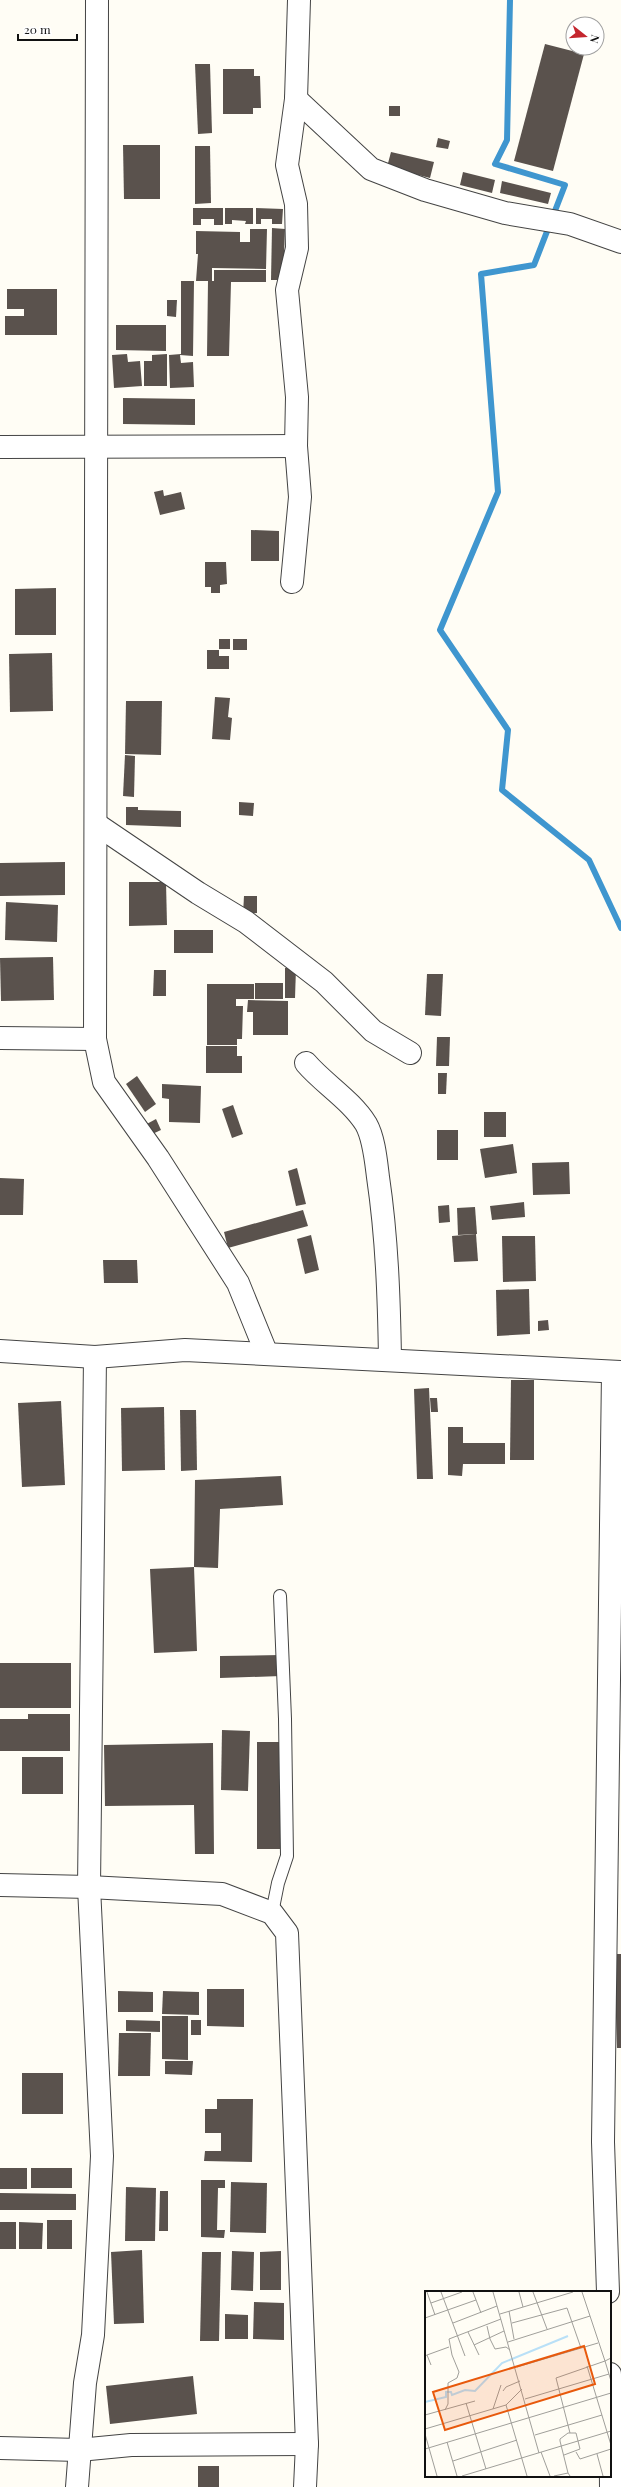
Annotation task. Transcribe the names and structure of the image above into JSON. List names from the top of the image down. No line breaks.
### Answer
{"scale_bar":"20 m","north":"right"}
